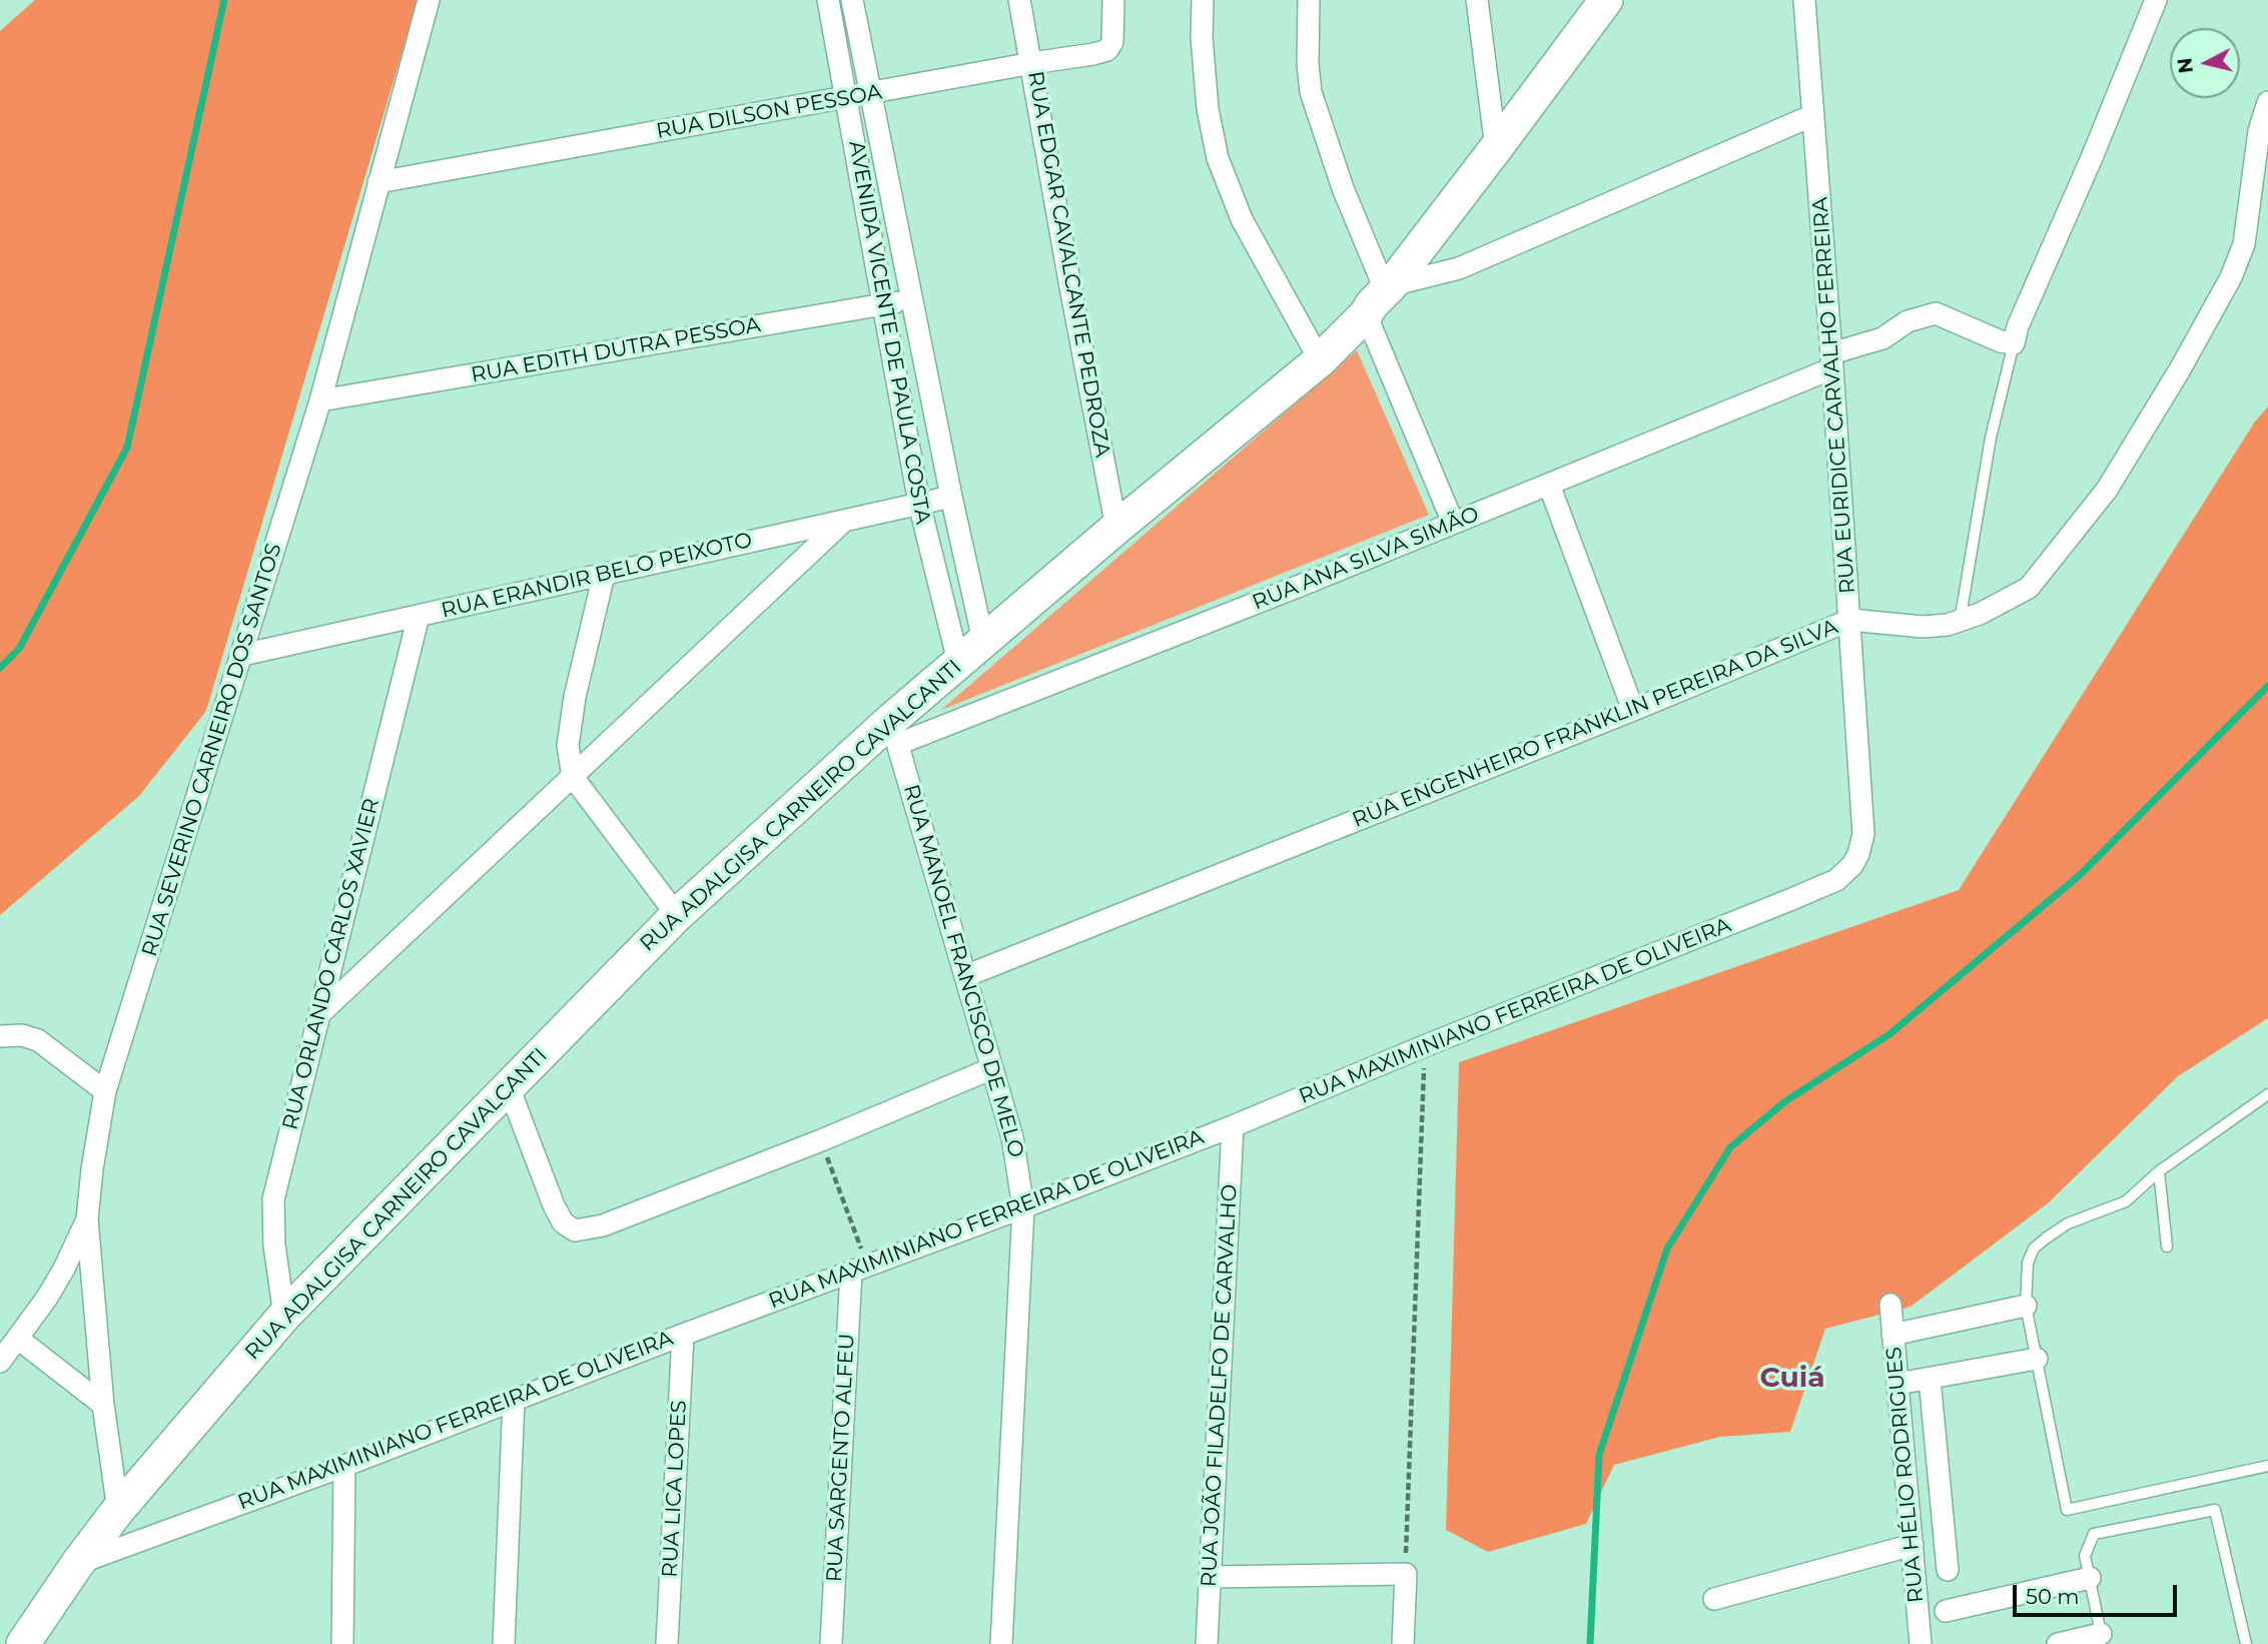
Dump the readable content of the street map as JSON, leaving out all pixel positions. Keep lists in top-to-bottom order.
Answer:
{
  "streets": {
    "main road": ["RUA ADALGISA CARNEIRO CAVALCANTI"],
    "street": [
      "RUA DILSON PESSOA",
      "RUA EDGAR CAVALCANTE PEDROZA",
      "AVENIDA VICENTE DE PAULA COSTA",
      "RUA EDITH DUTRA PESSOA",
      "RUA EURIDICE CARVALHO FERREIRA",
      "RUA ANA SILVA SIMÃO",
      "RUA ERANDIR BELO PEIXOTO",
      "RUA ENGENHEIRO FRANKLIN PEREIRA DA SILVA",
      "RUA SEVERINO CARNEIRO DOS SANTOS",
      "RUA ORLANDO CARLOS XAVIER",
      "RUA MANOEL FRANCISCO DE MELO",
      "RUA MAXIMINIANO FERREIRA DE OLIVEIRA",
      "RUA JOÃO FILADELFO DE CARVALHO",
      "RUA SARGENTO ALFEU",
      "RUA HÉLIO RODRIGUES",
      "RUA LICA LOPES"
    ]
  },
  "crossings": [
    ["RUA DILSON PESSOA", "RUA EDGAR CAVALCANTE PEDROZA"],
    ["RUA DILSON PESSOA", "AVENIDA VICENTE DE PAULA COSTA"],
    ["RUA DILSON PESSOA", "RUA SEVERINO CARNEIRO DOS SANTOS"],
    ["RUA EDGAR CAVALCANTE PEDROZA", "RUA ADALGISA CARNEIRO CAVALCANTI"],
    ["AVENIDA VICENTE DE PAULA COSTA", "RUA EDITH DUTRA PESSOA"],
    ["AVENIDA VICENTE DE PAULA COSTA", "RUA ERANDIR BELO PEIXOTO"],
    ["AVENIDA VICENTE DE PAULA COSTA", "RUA ADALGISA CARNEIRO CAVALCANTI"],
    ["RUA EDITH DUTRA PESSOA", "RUA SEVERINO CARNEIRO DOS SANTOS"],
    ["RUA EURIDICE CARVALHO FERREIRA", "RUA ANA SILVA SIMÃO"],
    ["RUA EURIDICE CARVALHO FERREIRA", "RUA ENGENHEIRO FRANKLIN PEREIRA DA SILVA"],
    ["RUA EURIDICE CARVALHO FERREIRA", "RUA MAXIMINIANO FERREIRA DE OLIVEIRA"],
    ["RUA ANA SILVA SIMÃO", "RUA ADALGISA CARNEIRO CAVALCANTI"],
    ["RUA ANA SILVA SIMÃO", "RUA MANOEL FRANCISCO DE MELO"],
    ["RUA ERANDIR BELO PEIXOTO", "RUA SEVERINO CARNEIRO DOS SANTOS"],
    ["RUA ERANDIR BELO PEIXOTO", "RUA ORLANDO CARLOS XAVIER"],
    ["RUA ENGENHEIRO FRANKLIN PEREIRA DA SILVA", "RUA MANOEL FRANCISCO DE MELO"],
    ["RUA SEVERINO CARNEIRO DOS SANTOS", "RUA ADALGISA CARNEIRO CAVALCANTI"],
    ["RUA ADALGISA CARNEIRO CAVALCANTI", "RUA ORLANDO CARLOS XAVIER"],
    ["RUA ADALGISA CARNEIRO CAVALCANTI", "RUA MANOEL FRANCISCO DE MELO"],
    ["RUA ADALGISA CARNEIRO CAVALCANTI", "RUA MAXIMINIANO FERREIRA DE OLIVEIRA"],
    ["RUA MANOEL FRANCISCO DE MELO", "RUA MAXIMINIANO FERREIRA DE OLIVEIRA"],
    ["RUA MAXIMINIANO FERREIRA DE OLIVEIRA", "RUA JOÃO FILADELFO DE CARVALHO"],
    ["RUA MAXIMINIANO FERREIRA DE OLIVEIRA", "RUA SARGENTO ALFEU"],
    ["RUA MAXIMINIANO FERREIRA DE OLIVEIRA", "RUA LICA LOPES"]
  ],
  "districts": ["Cuiá"],
  "scale_bar": "50 m",
  "north": "left"
}
